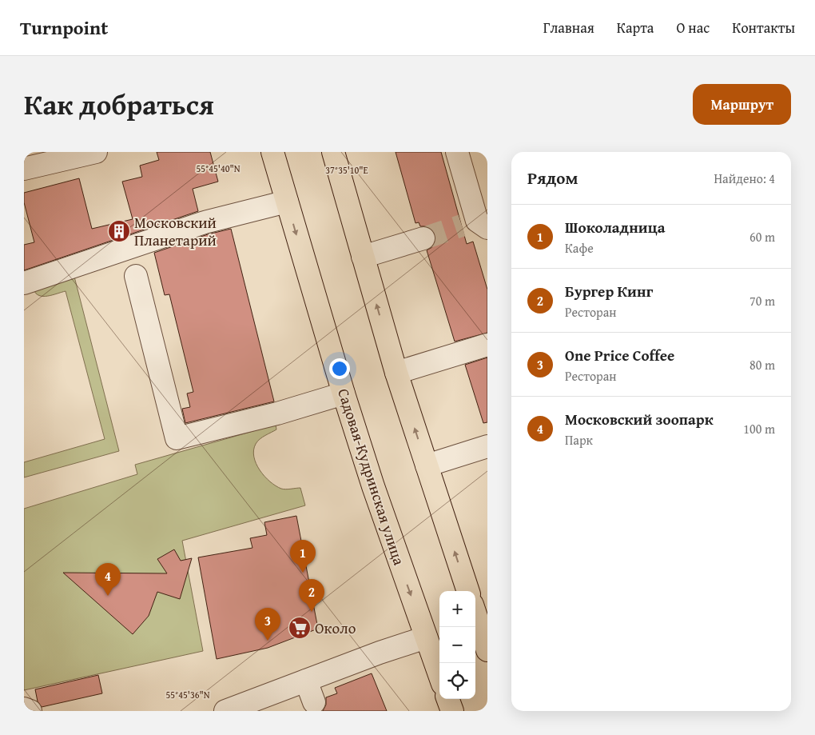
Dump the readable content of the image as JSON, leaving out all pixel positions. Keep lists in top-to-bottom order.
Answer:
{
  "streets": {
    "main road": ["Садовая-Кудринская улица"]
  },
  "places": {
    "building": ["Московский Планетарий"],
    "supermarket": ["Около"]
  },
  "page": {
    "header": "Turnpoint",
    "nav": [
      "Главная",
      "Карта",
      "О нас",
      "Контакты"
    ],
    "title": "Как добраться",
    "buttons": "Маршрут",
    "heading": ["Рядом", "Найдено: 4"],
    "list": [
      {
        "mark": "1",
        "name": "Шоколадница",
        "note": "Кафе",
        "value": "60 m"
      },
      {
        "mark": "2",
        "name": "Бургер Кинг",
        "note": "Ресторан",
        "value": "70 m"
      },
      {
        "mark": "3",
        "name": "One Price Coffee",
        "note": "Ресторан",
        "value": "80 m"
      },
      {
        "mark": "4",
        "name": "Московский зоопарк",
        "note": "Парк",
        "value": "100 m"
      }
    ],
    "pins": [
      "1",
      "4",
      "2",
      "3"
    ],
    "map_buttons": ["+", "−"]
  },
  "coordinates": ["55°45'40\"N", "37°35'10\"E", "55°45'36\"N"]
}
